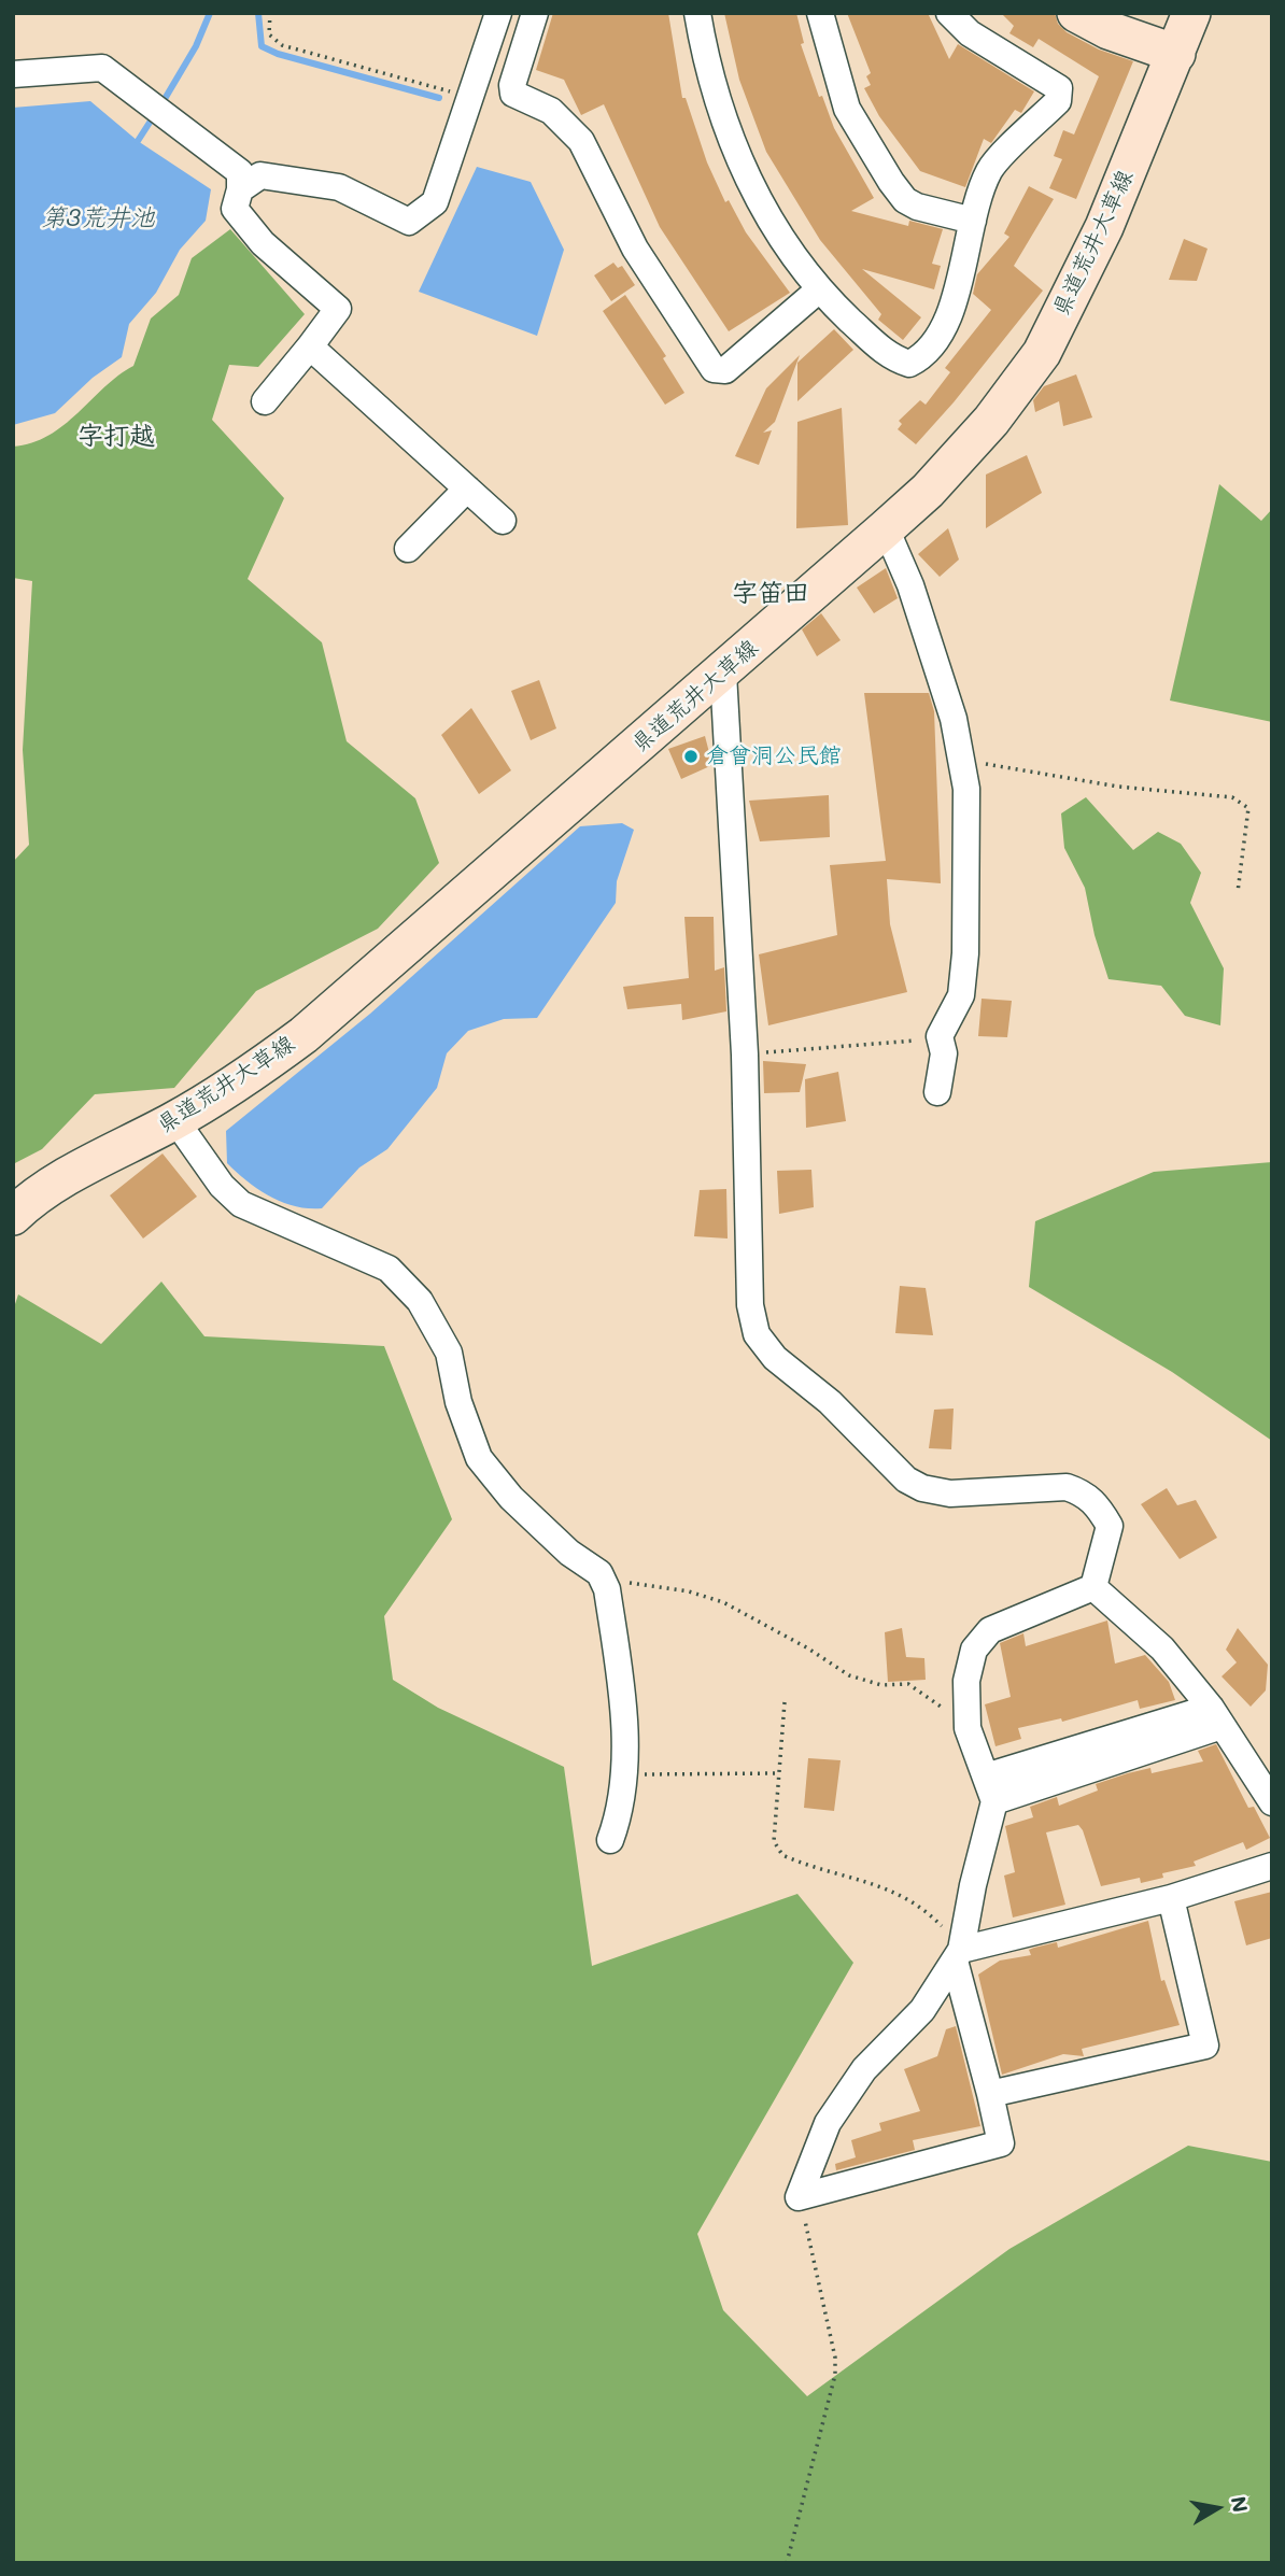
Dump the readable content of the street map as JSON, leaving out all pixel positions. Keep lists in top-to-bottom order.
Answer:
{
  "streets": {
    "main road": ["県道荒井大草線"]
  },
  "districts": ["字打越", "字笛田"],
  "water": ["第3荒井池"],
  "places": ["倉曾洞公民館"],
  "north": "right"
}
